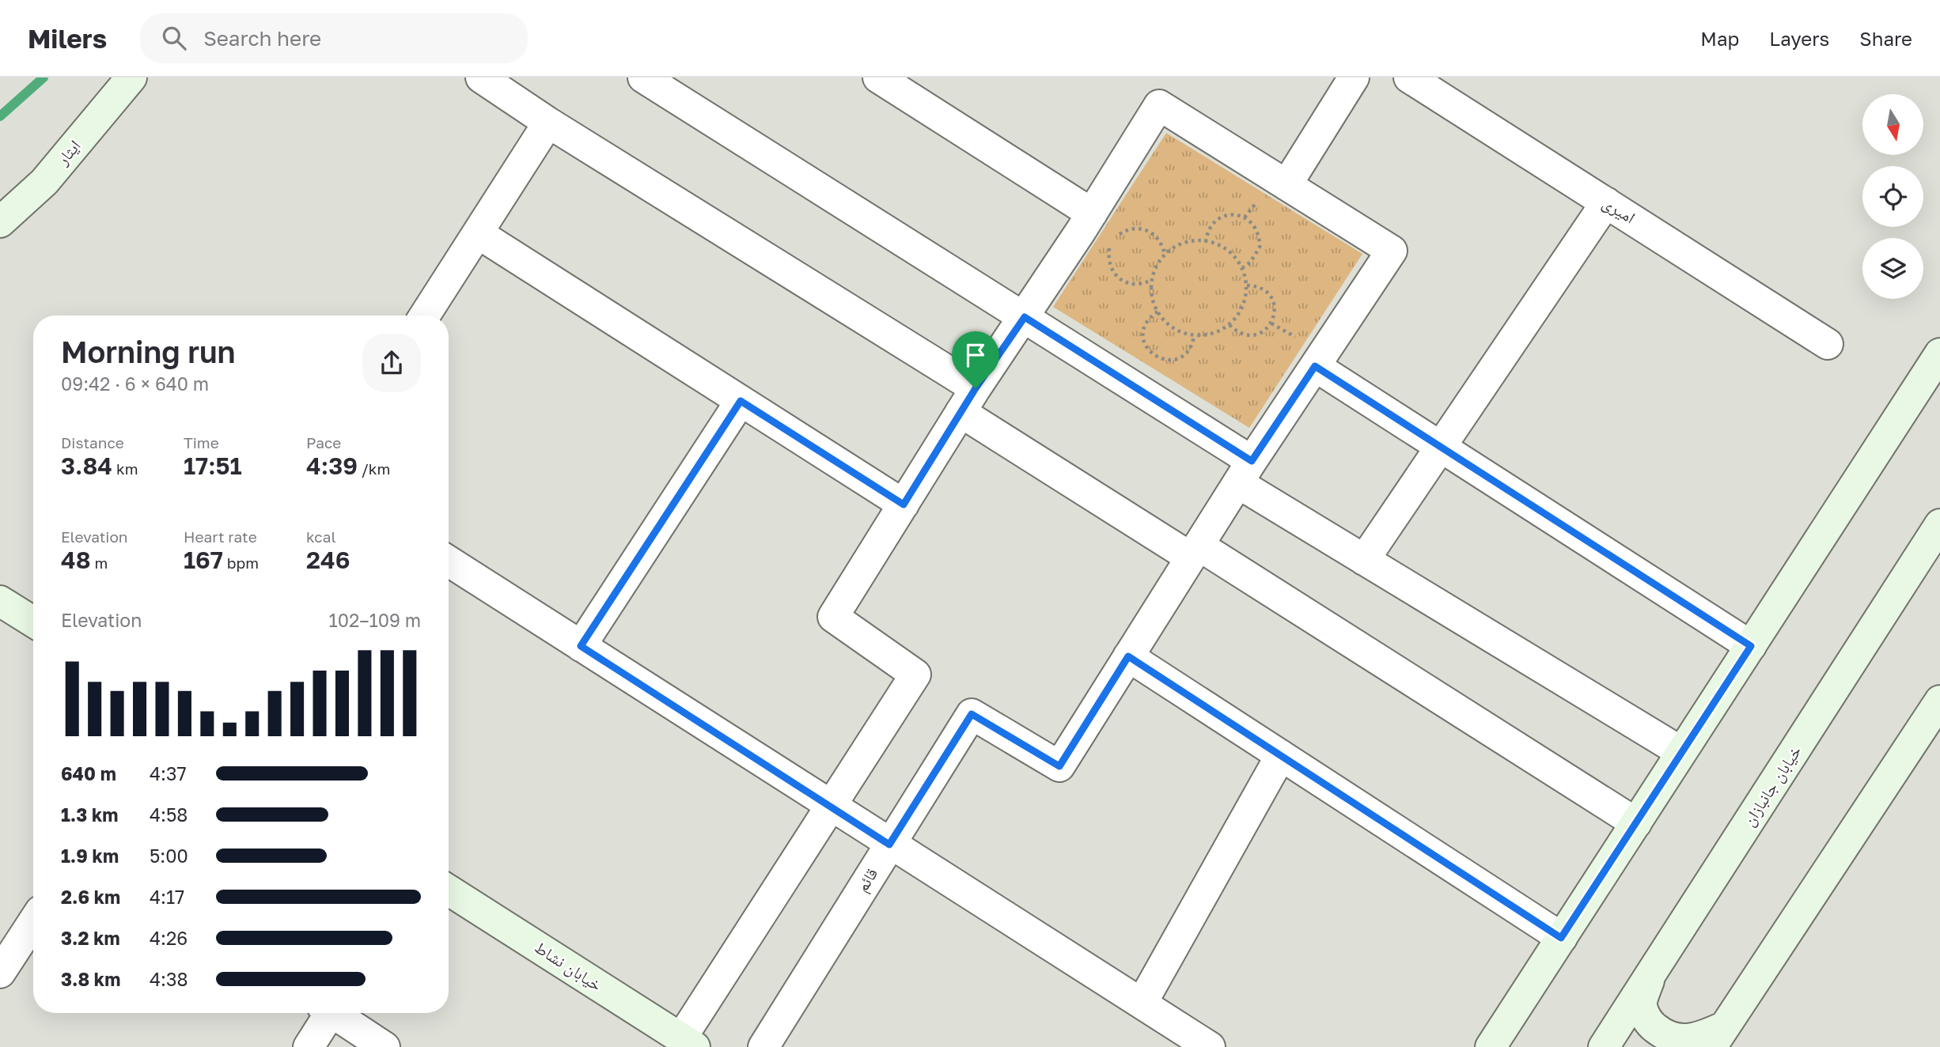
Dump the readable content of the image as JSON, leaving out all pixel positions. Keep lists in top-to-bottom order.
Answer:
{
  "streets": {
    "street": [
      "ایثار",
      "امیری",
      "خیابان جانبازان",
      "قائم",
      "خیابان نشاط"
    ]
  },
  "north": "bottom",
  "page": {
    "header": "Milers",
    "search": "Search here",
    "nav": ["Map", "Layers", "Share"],
    "heading": ["Morning run", "09:42 · 6 × 640 m"],
    "stats": [
      ["Distance", "3.84 km"],
      ["Time", "17:51"],
      ["Pace", "4:39 /km"],
      ["Elevation", "48 m"],
      ["Heart rate", "167 bpm"],
      ["kcal", "246"]
    ],
    "chart": ["Elevation", "102–109 m"],
    "list": [
      {
        "name": "640 m",
        "note": "4:37"
      },
      {
        "name": "1.3 km",
        "note": "4:58"
      },
      {
        "name": "1.9 km",
        "note": "5:00"
      },
      {
        "name": "2.6 km",
        "note": "4:17"
      },
      {
        "name": "3.2 km",
        "note": "4:26"
      },
      {
        "name": "3.8 km",
        "note": "4:38"
      }
    ]
  }
}
